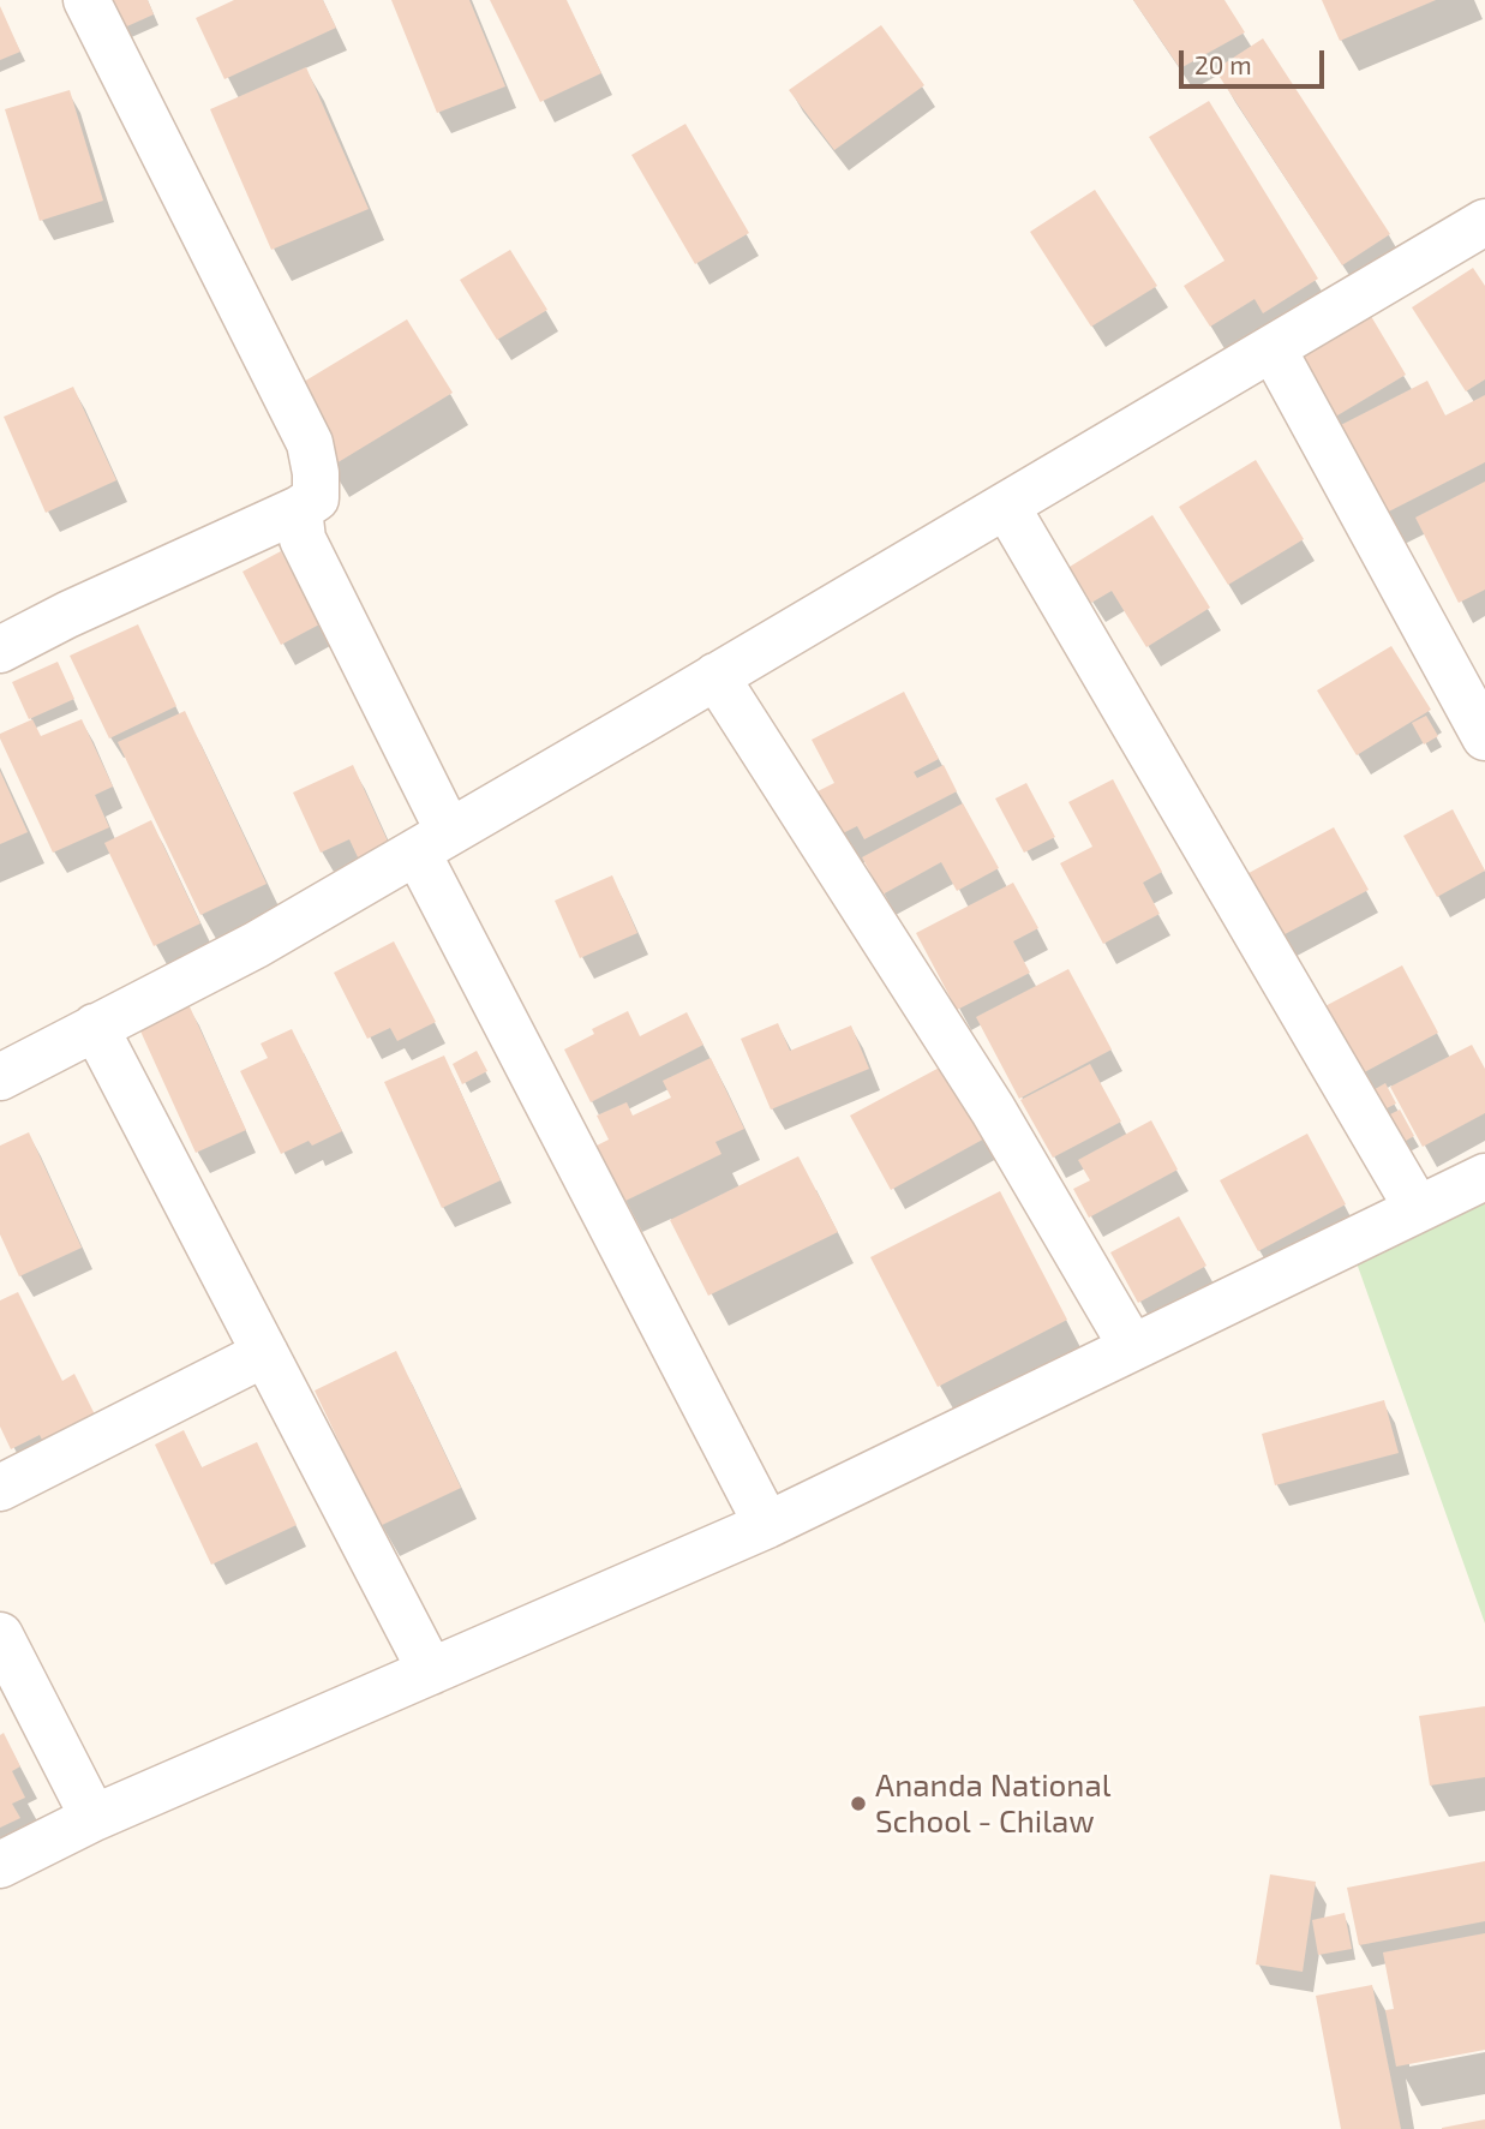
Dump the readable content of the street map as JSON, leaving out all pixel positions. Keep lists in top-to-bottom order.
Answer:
{
  "places": ["Ananda National School - Chilaw"],
  "scale_bar": "20 m"
}
